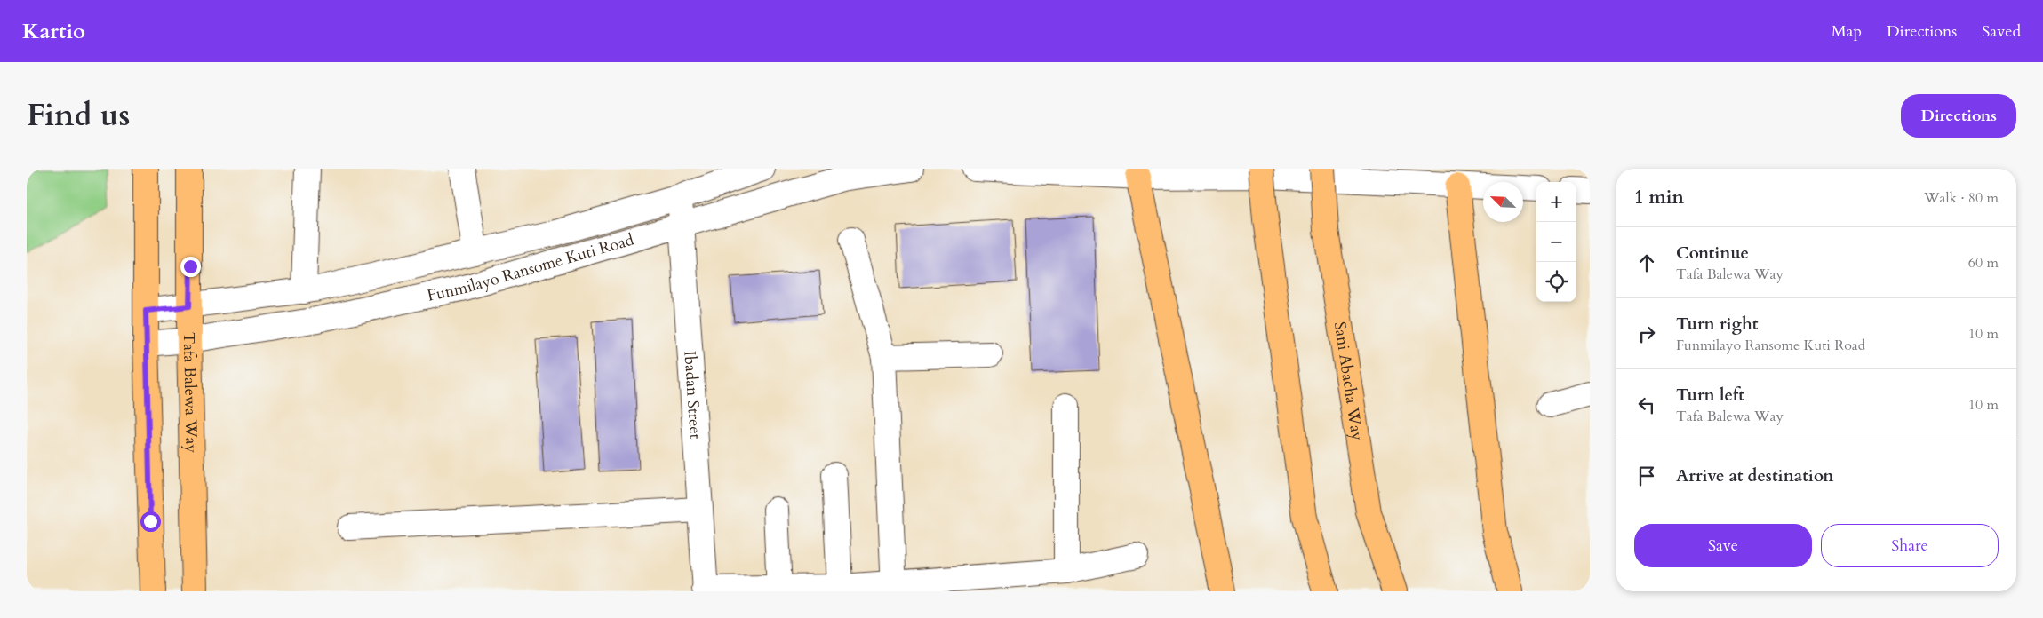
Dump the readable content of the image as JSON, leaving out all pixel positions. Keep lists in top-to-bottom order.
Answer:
{
  "streets": {
    "main road": ["Sani Abacha Way", "Tafa Balewa Way"],
    "street": ["Funmilayo Ransome Kuti Road", "Ibadan Street"]
  },
  "crossings": [
    ["Funmilayo Ransome Kuti Road", "Tafa Balewa Way"],
    ["Funmilayo Ransome Kuti Road", "Ibadan Street"]
  ],
  "north": "top left",
  "page": {
    "header": "Kartio",
    "nav": ["Map", "Directions", "Saved"],
    "title": "Find us",
    "buttons": [
      "Directions",
      ["Save", "Share"]
    ],
    "heading": ["1 min", "Walk · 80 m"],
    "map_buttons": ["+", "−"],
    "list": [
      ["Continue", "Tafa Balewa Way", "60 m"],
      ["Turn right", "Funmilayo Ransome Kuti Road", "10 m"],
      ["Turn left", "Tafa Balewa Way", "10 m"],
      "Arrive at destination"
    ]
  }
}
